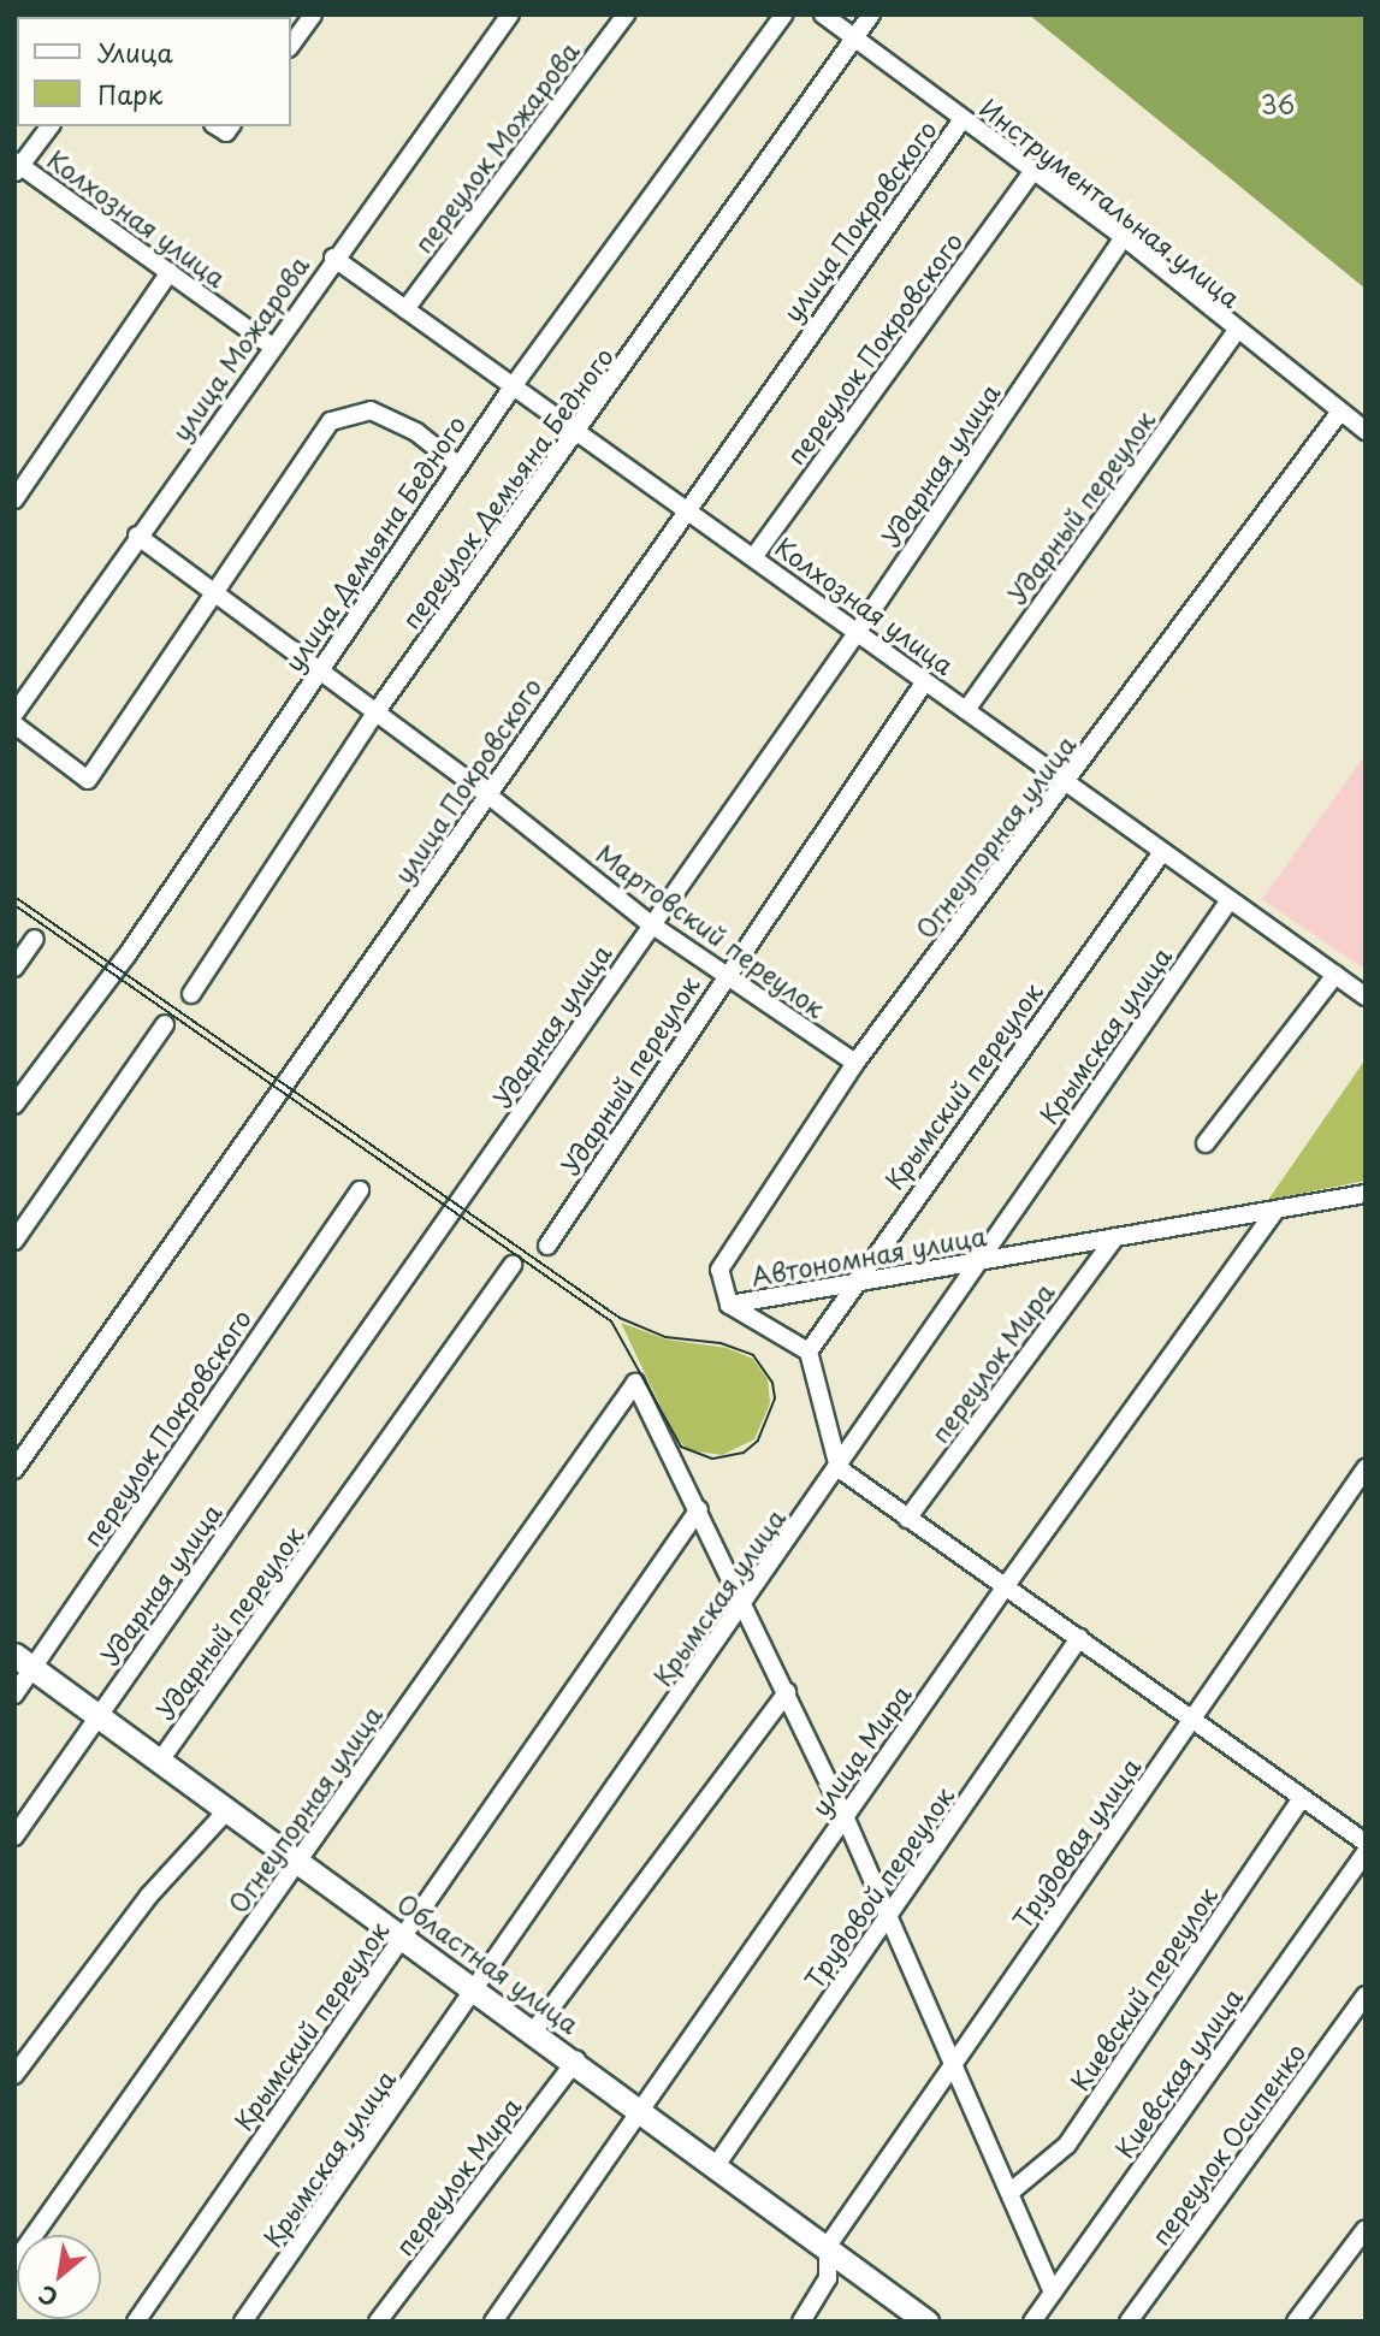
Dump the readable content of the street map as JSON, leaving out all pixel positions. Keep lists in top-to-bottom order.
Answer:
{
  "streets": {
    "main road": ["Областная улица"],
    "street": [
      "переулок Можарова",
      "Инструментальная улица",
      "Колхозная улица",
      "улица Покровского",
      "улица Можарова",
      "переулок Покровского",
      "Ударная улица",
      "переулок Демьяна Бедного",
      "Ударный переулок",
      "улица Демьяна Бедного",
      "Огнеупорная улица",
      "Мартовский переулок",
      "Крымская улица",
      "Крымский переулок",
      "Автономная улица",
      "переулок Мира",
      "улица Мира",
      "Трудовая улица",
      "Трудовой переулок",
      "Киевский переулок",
      "Киевская улица",
      "переулок Осипенко"
    ]
  },
  "crossings": [
    ["переулок Можарова", "Колхозная улица"],
    ["Инструментальная улица", "улица Покровского"],
    ["Инструментальная улица", "переулок Покровского"],
    ["Инструментальная улица", "Ударная улица"],
    ["Инструментальная улица", "переулок Демьяна Бедного"],
    ["Инструментальная улица", "Ударный переулок"],
    ["Инструментальная улица", "Огнеупорная улица"],
    ["Колхозная улица", "улица Покровского"],
    ["Колхозная улица", "улица Можарова"],
    ["Колхозная улица", "переулок Покровского"],
    ["Колхозная улица", "Ударная улица"],
    ["Колхозная улица", "переулок Демьяна Бедного"],
    ["Колхозная улица", "Ударный переулок"],
    ["Колхозная улица", "улица Демьяна Бедного"],
    ["Колхозная улица", "Огнеупорная улица"],
    ["Колхозная улица", "Крымская улица"],
    ["Колхозная улица", "Крымский переулок"],
    ["улица Покровского", "Мартовский переулок"],
    ["улица Можарова", "Мартовский переулок"],
    ["переулок Покровского", "Областная улица"],
    ["Ударная улица", "Мартовский переулок"],
    ["Ударная улица", "Областная улица"],
    ["переулок Демьяна Бедного", "Мартовский переулок"],
    ["Ударный переулок", "Мартовский переулок"],
    ["Ударный переулок", "Областная улица"],
    ["улица Демьяна Бедного", "Мартовский переулок"],
    ["Огнеупорная улица", "Мартовский переулок"],
    ["Огнеупорная улица", "Крымский переулок"],
    ["Огнеупорная улица", "Автономная улица"],
    ["Огнеупорная улица", "Областная улица"],
    ["Крымская улица", "Автономная улица"],
    ["Крымская улица", "Областная улица"],
    ["Крымский переулок", "Автономная улица"],
    ["Крымский переулок", "Областная улица"],
    ["Автономная улица", "переулок Мира"],
    ["Автономная улица", "улица Мира"],
    ["переулок Мира", "Областная улица"],
    ["улица Мира", "Областная улица"],
    ["Трудовая улица", "Областная улица"],
    ["Трудовой переулок", "Областная улица"]
  ],
  "parks": ["36"],
  "legend": ["Улица", "Парк"],
  "north": "bottom left"
}
